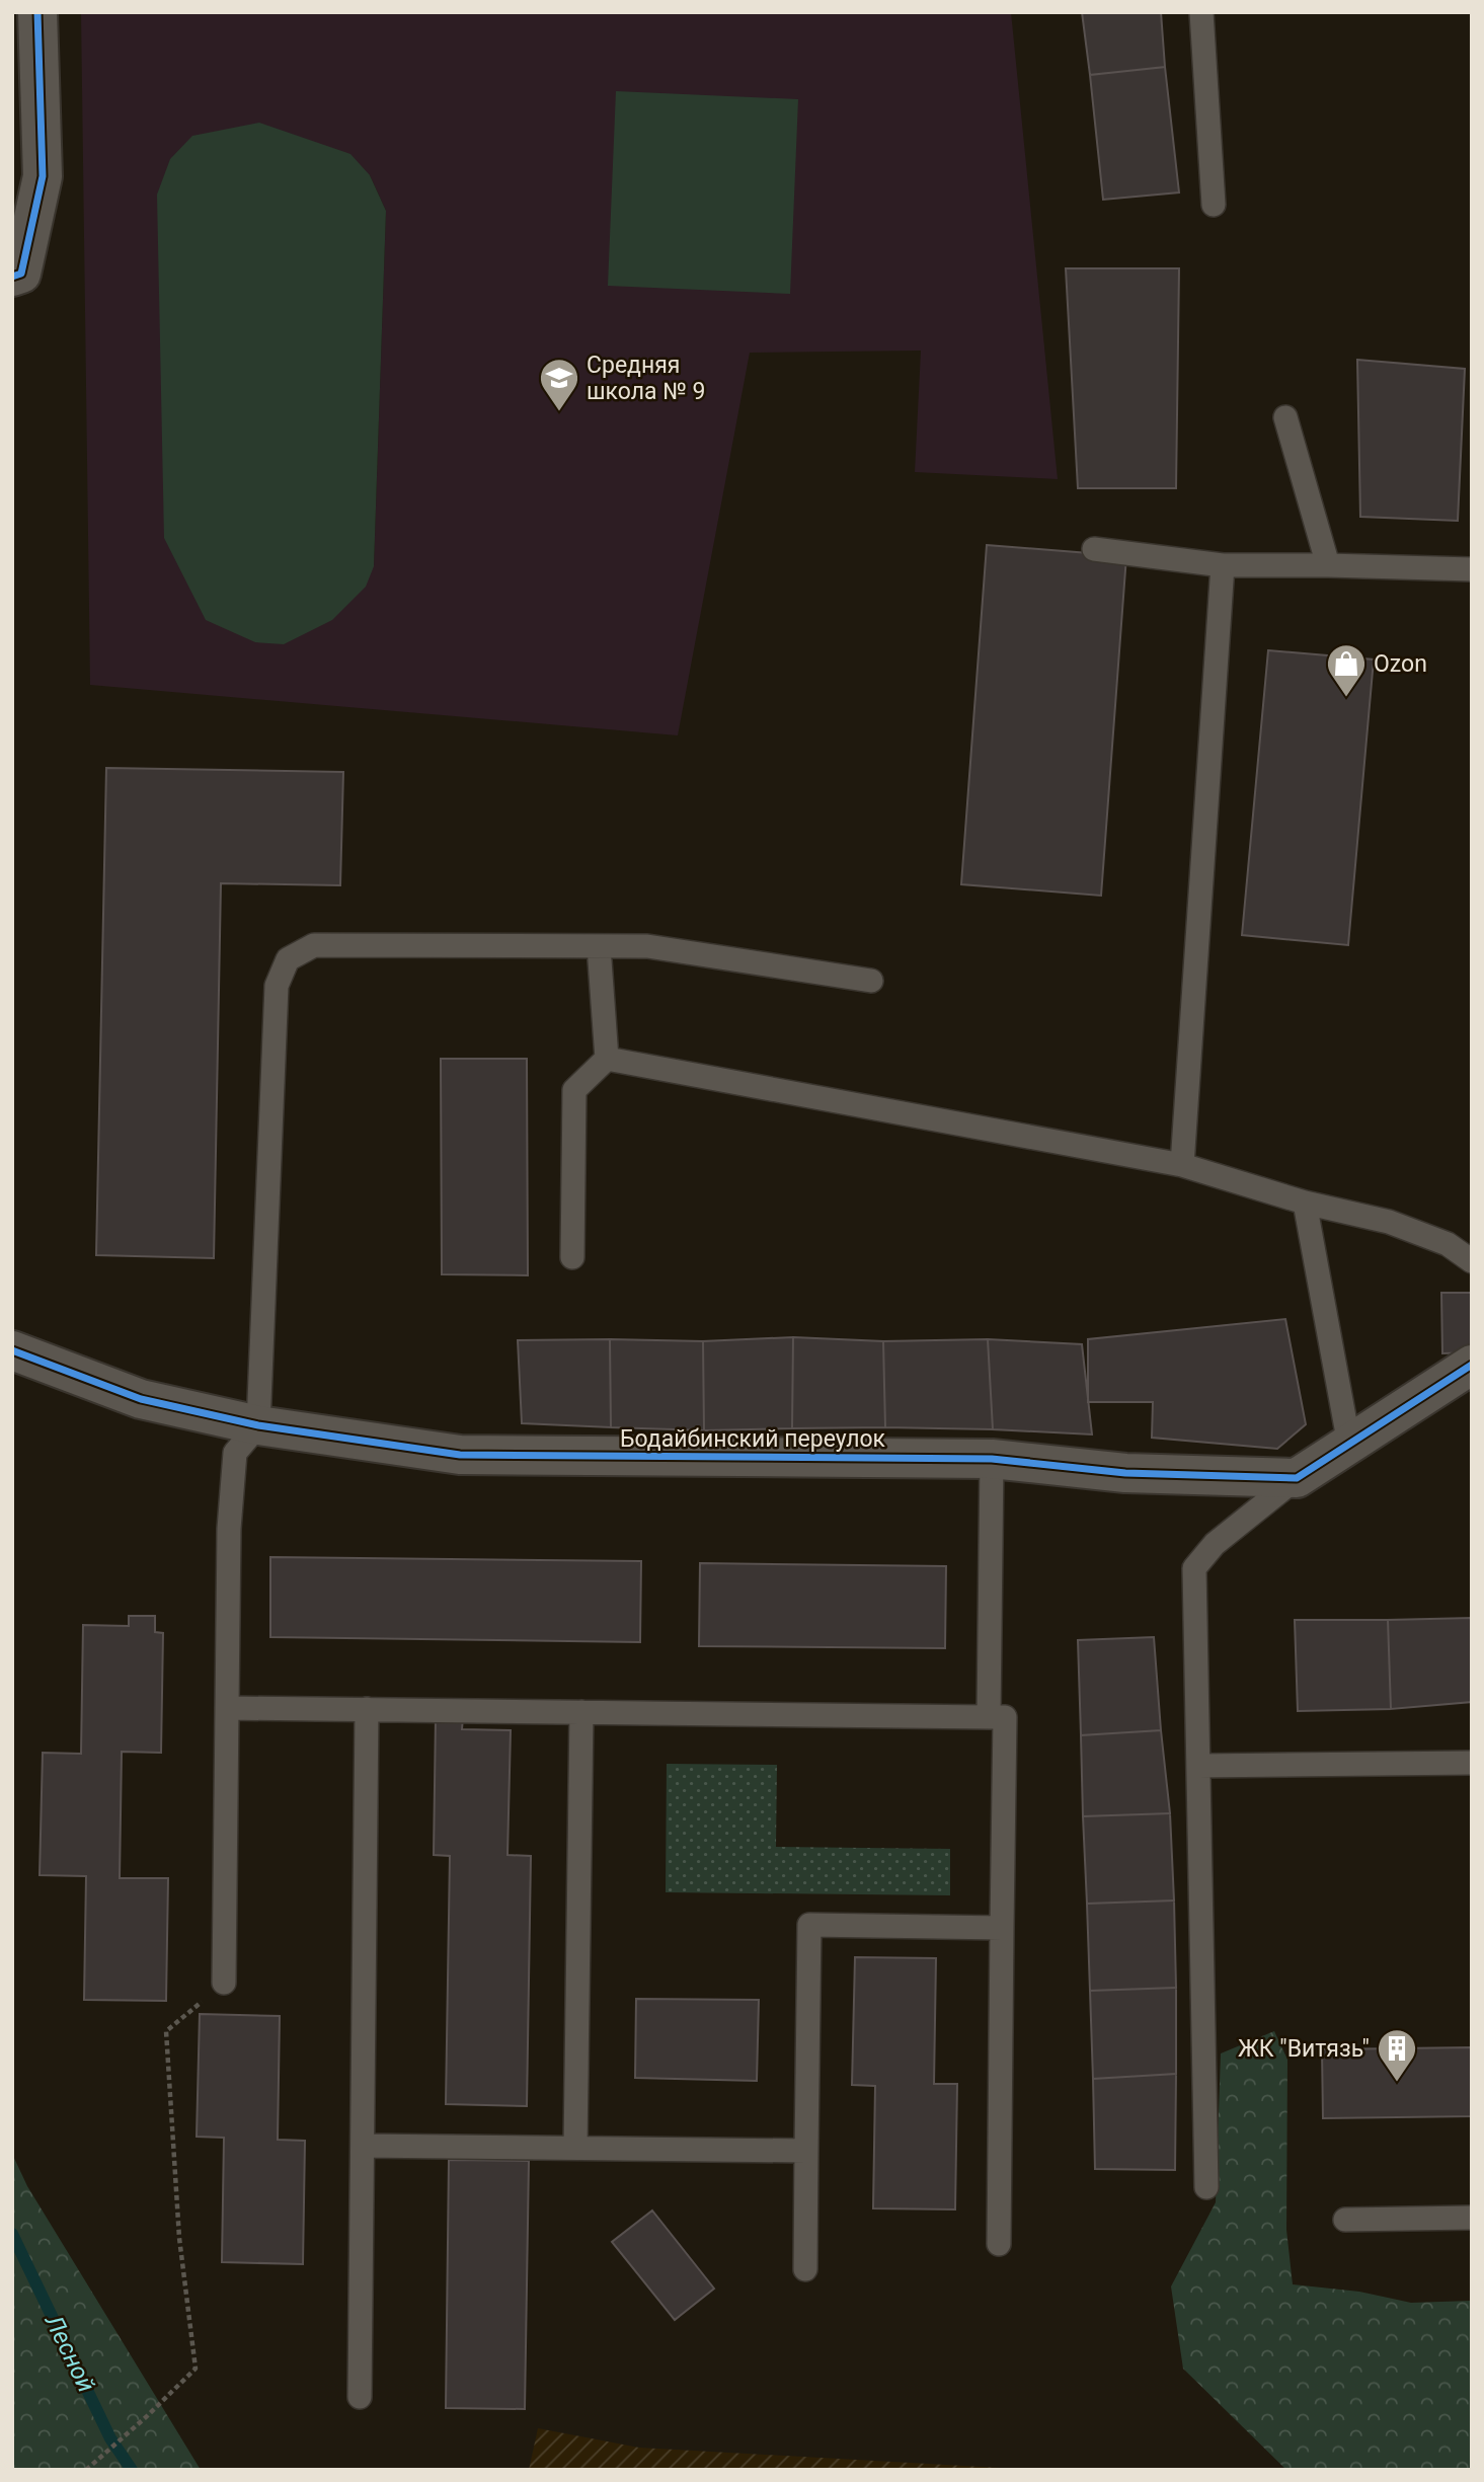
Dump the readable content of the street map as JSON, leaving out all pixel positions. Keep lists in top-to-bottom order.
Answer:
{
  "streets": {
    "street": ["Бодайбинский переулок"]
  },
  "water": ["Лесной"],
  "places": {
    "school or university": ["Средняя школа № 9"],
    "shop": ["Ozon"],
    "building": ["ЖК \"Витязь\""]
  }
}
